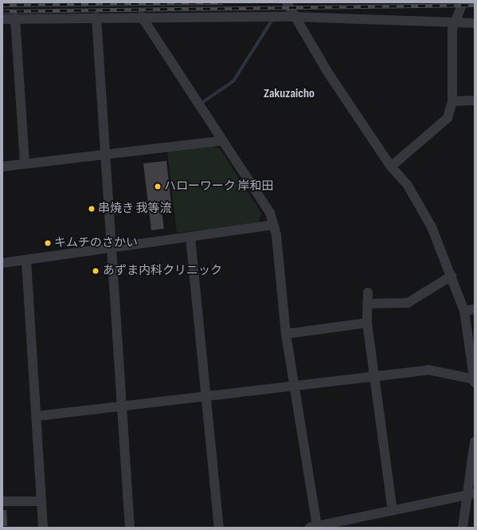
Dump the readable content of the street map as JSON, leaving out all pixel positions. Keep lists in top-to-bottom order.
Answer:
{
  "districts": ["Zakuzaicho"],
  "places": [
    "ハローワーク 岸和田",
    "串焼き 我等流",
    "キムチのさかい",
    "あずま内科クリニック"
  ]
}
